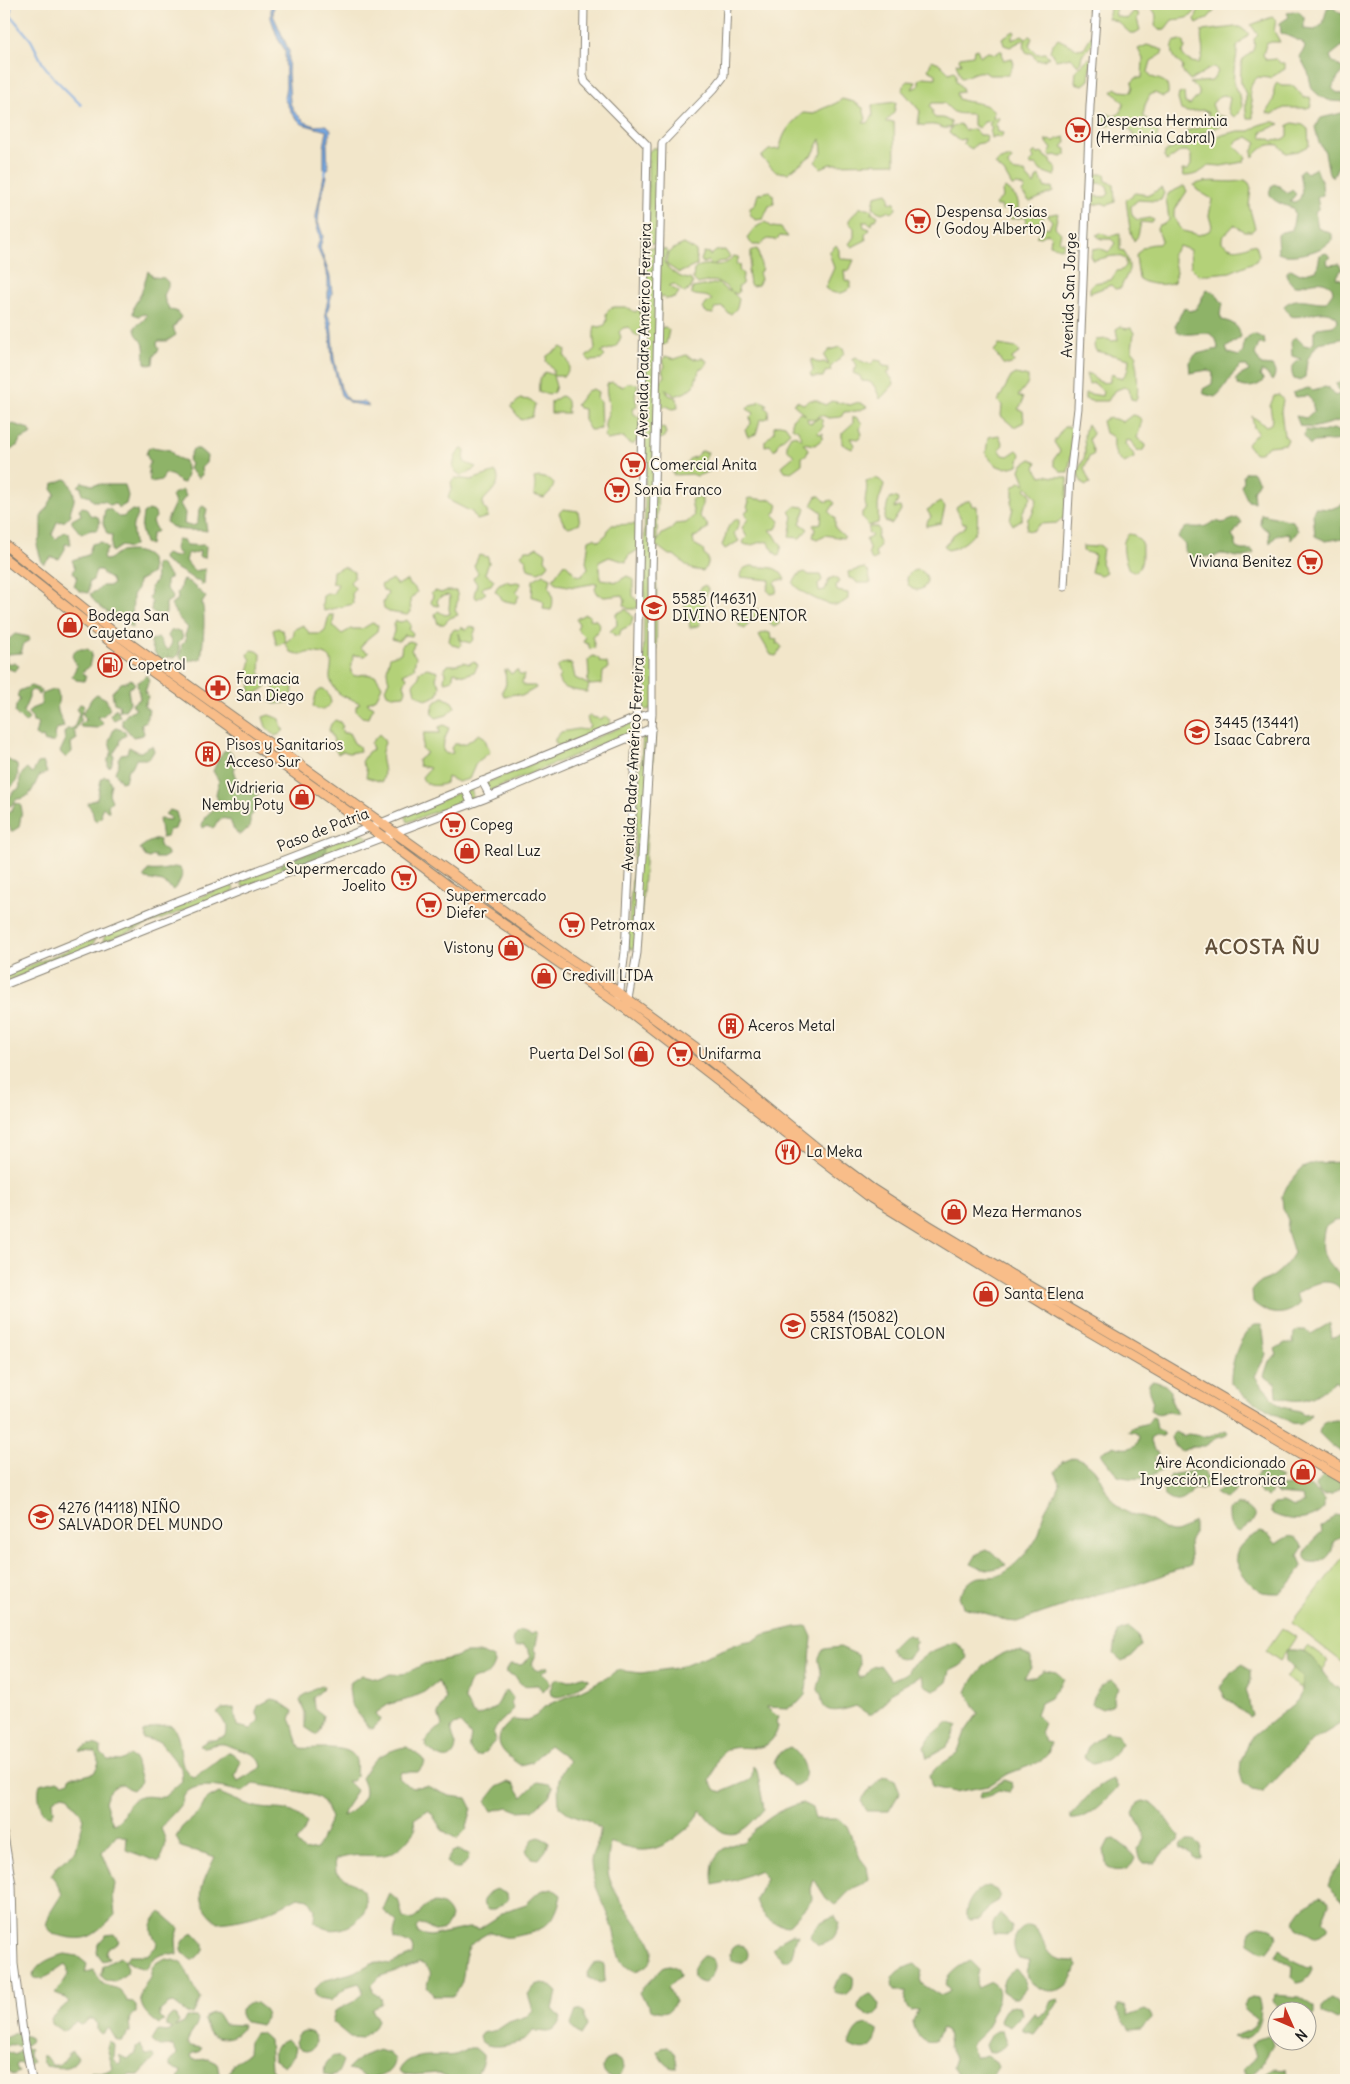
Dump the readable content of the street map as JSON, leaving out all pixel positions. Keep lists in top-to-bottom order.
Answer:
{
  "streets": {
    "street": ["Avenida San Jorge", "Avenida Padre Américo Ferreira", "Paso de Patria"]
  },
  "crossings": [
    ["Avenida Padre Américo Ferreira", "Paso de Patria"]
  ],
  "districts": ["ACOSTA ÑU"],
  "places": {
    "supermarket": [
      "Despensa Herminia (Herminia Cabral)",
      "Despensa Josias ( Godoy Alberto)",
      "Comercial Anita",
      "Sonia Franco",
      "Viviana Benitez",
      "Copeg",
      "Supermercado Joelito",
      "Supermercado Diefer",
      "Petromax",
      "Unifarma"
    ],
    "school or university": [
      "5585 (14631) DIVINO REDENTOR",
      "3445 (13441) Isaac Cabrera",
      "5584 (15082) CRISTOBAL COLON",
      "4276 (14118) NIÑO SALVADOR DEL MUNDO"
    ],
    "shop": [
      "Bodega San Cayetano",
      "Vidrieria Nemby Poty",
      "Real Luz",
      "Vistony",
      "Credivill LTDA",
      "Puerta Del Sol",
      "Meza Hermanos",
      "Santa Elena",
      "Aire Acondicionado Inyección Electronica"
    ],
    "fuel station": ["Copetrol"],
    "pharmacy": ["Farmacia San Diego"],
    "building": ["Pisos y Sanitarios Acceso Sur", "Aceros Metal"],
    "restaurant": ["La Meka"]
  },
  "north": "bottom right"
}
